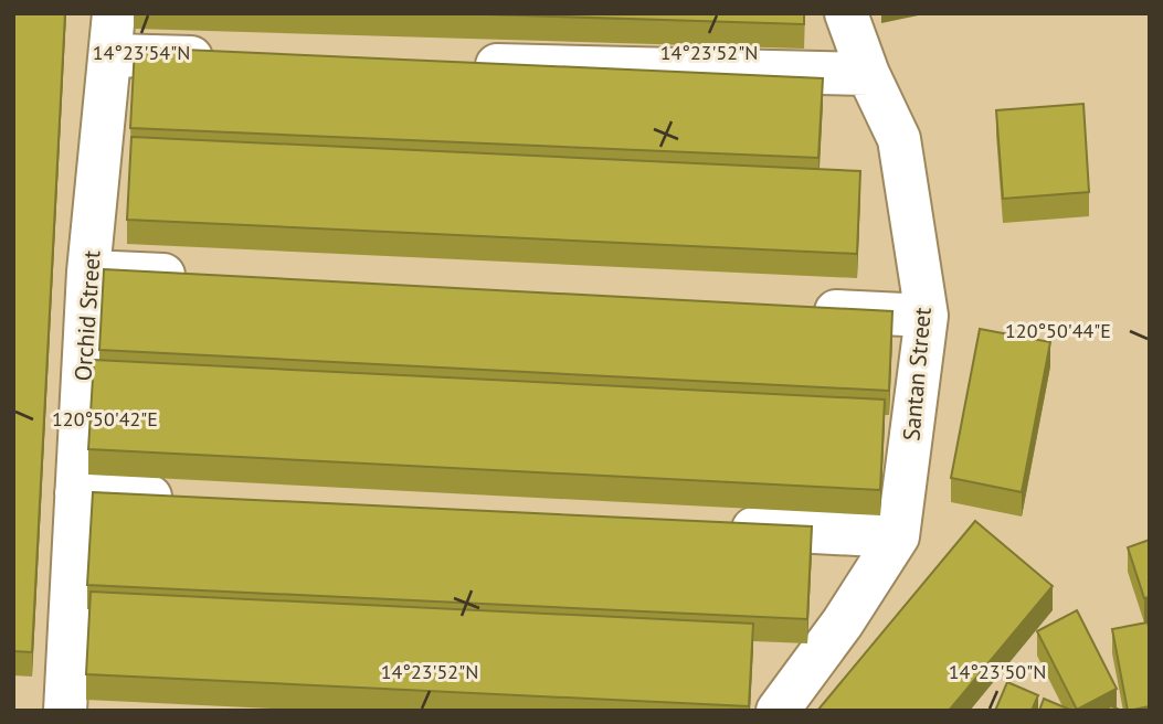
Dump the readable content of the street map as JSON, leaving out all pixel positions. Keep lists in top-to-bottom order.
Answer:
{
  "streets": {
    "street": ["Orchid Street", "Santan Street"]
  },
  "coordinates": [
    "14°23'54\"N",
    "14°23'52\"N",
    "120°50'44\"E",
    "120°50'42\"E",
    "14°23'50\"N"
  ]
}
